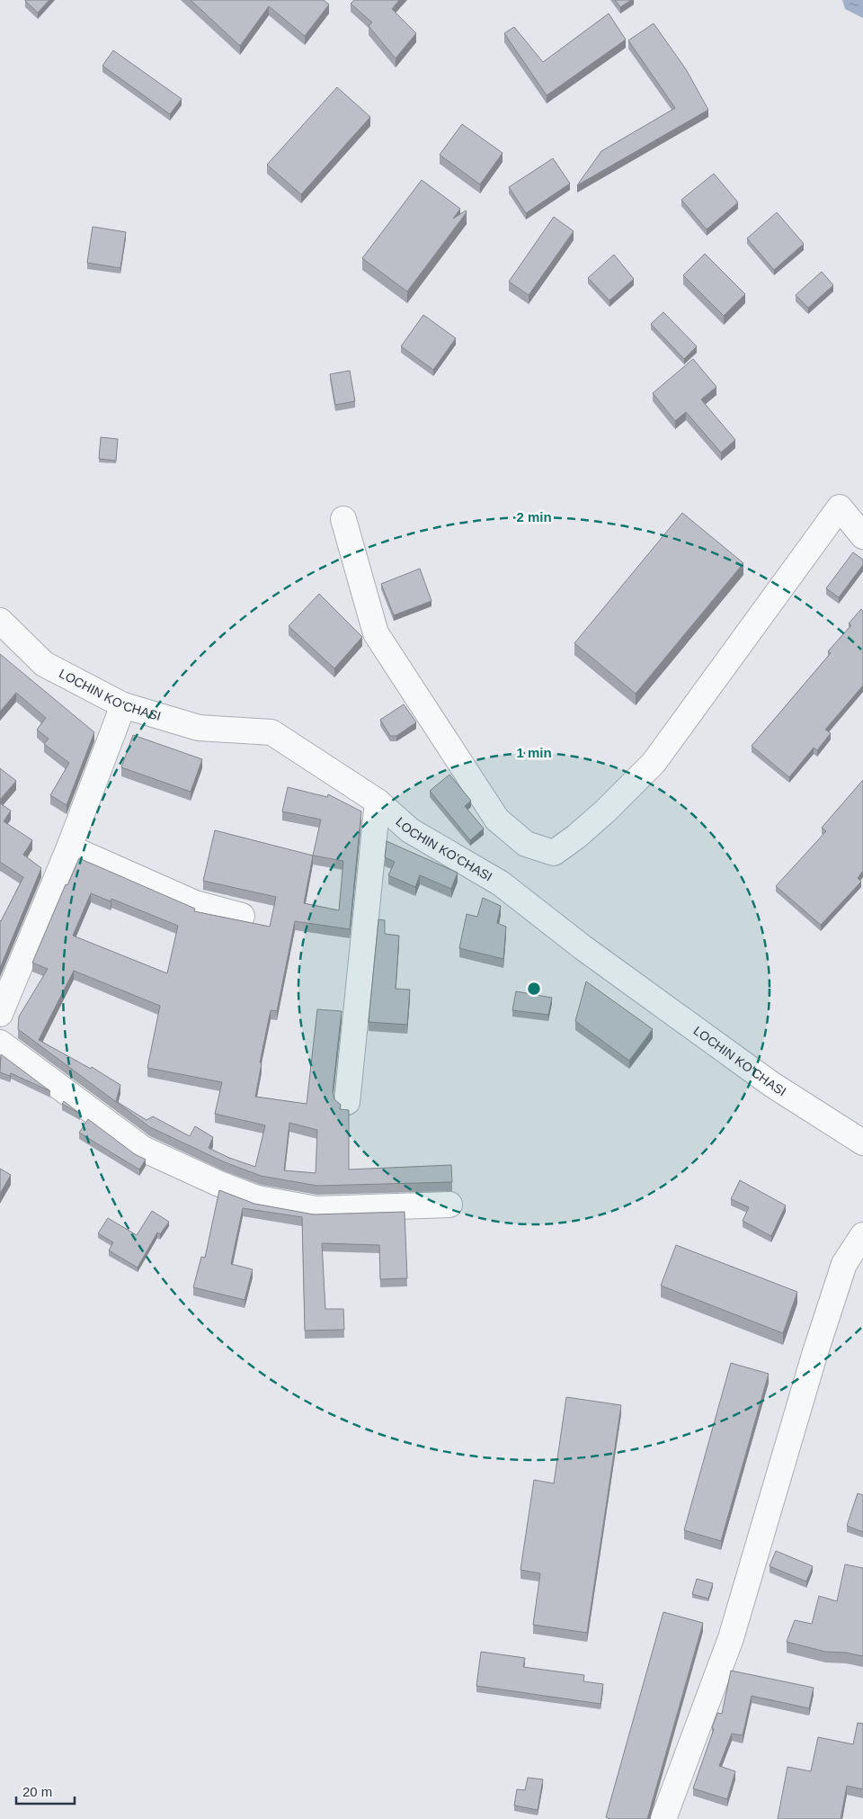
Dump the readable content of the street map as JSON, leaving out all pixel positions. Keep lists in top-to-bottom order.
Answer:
{
  "streets": {
    "street": ["LOCHIN KO'CHASI"]
  },
  "scale_bar": "20 m",
  "rings": ["2 min", "1 min"]
}
